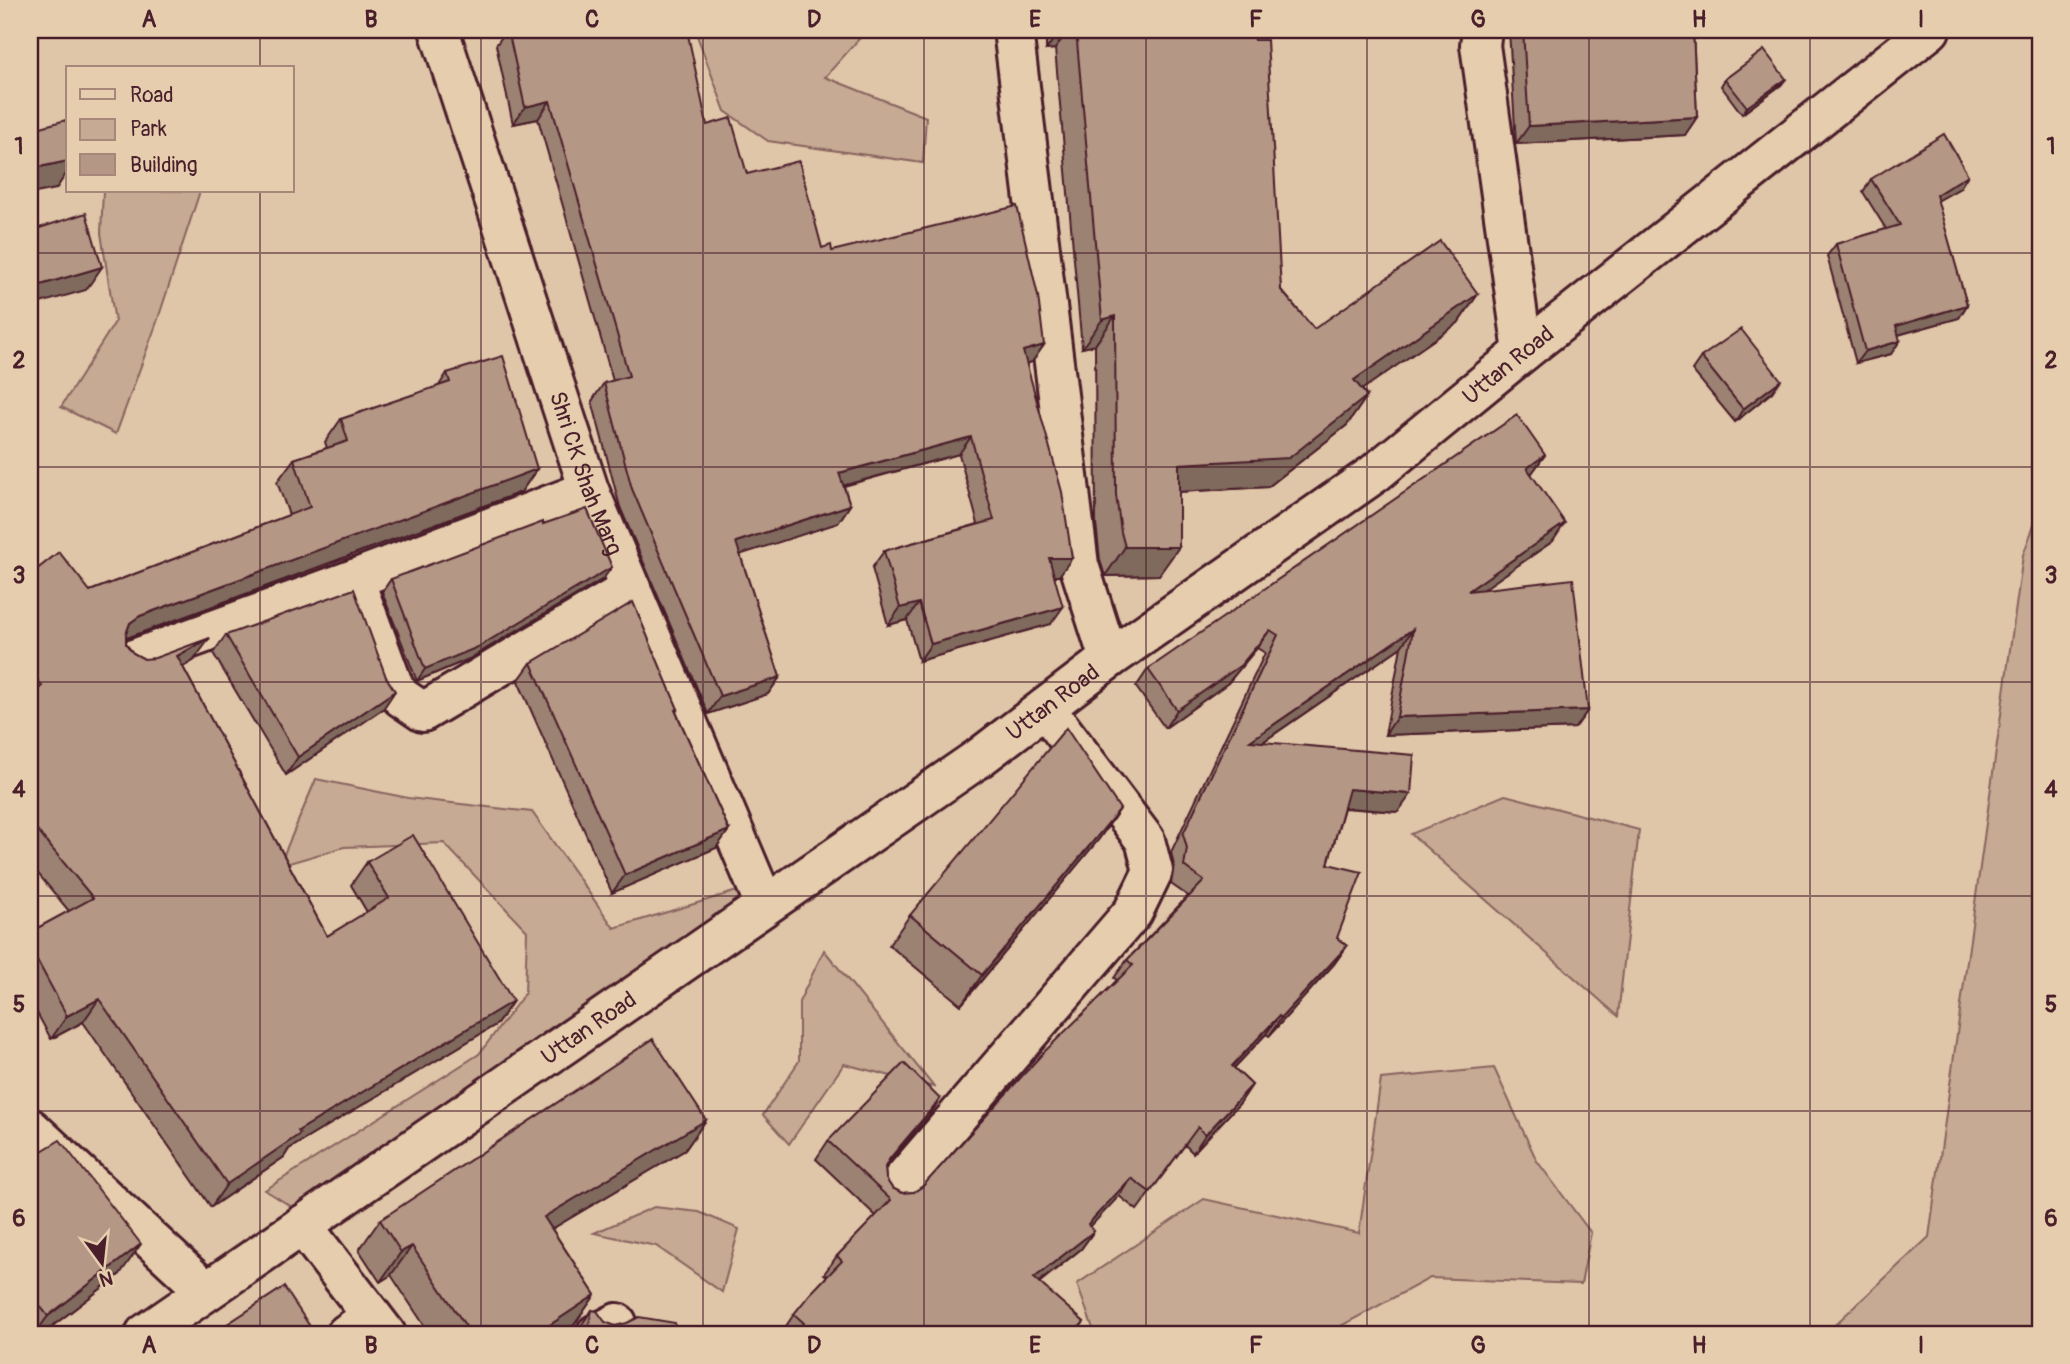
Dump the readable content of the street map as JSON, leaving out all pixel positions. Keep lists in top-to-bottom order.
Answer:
{
  "streets": {
    "street": ["Uttan Road", "Shri CK Shah Marg"]
  },
  "crossings": [
    ["Uttan Road", "Shri CK Shah Marg"]
  ],
  "legend": ["Road", "Park", "Building"],
  "north": "bottom",
  "grid": {
    "columns": [
      "A",
      "B",
      "C",
      "D",
      "E",
      "F",
      "G",
      "H",
      "I"
    ],
    "rows": [
      "1",
      "2",
      "3",
      "4",
      "5",
      "6"
    ]
  }
}
